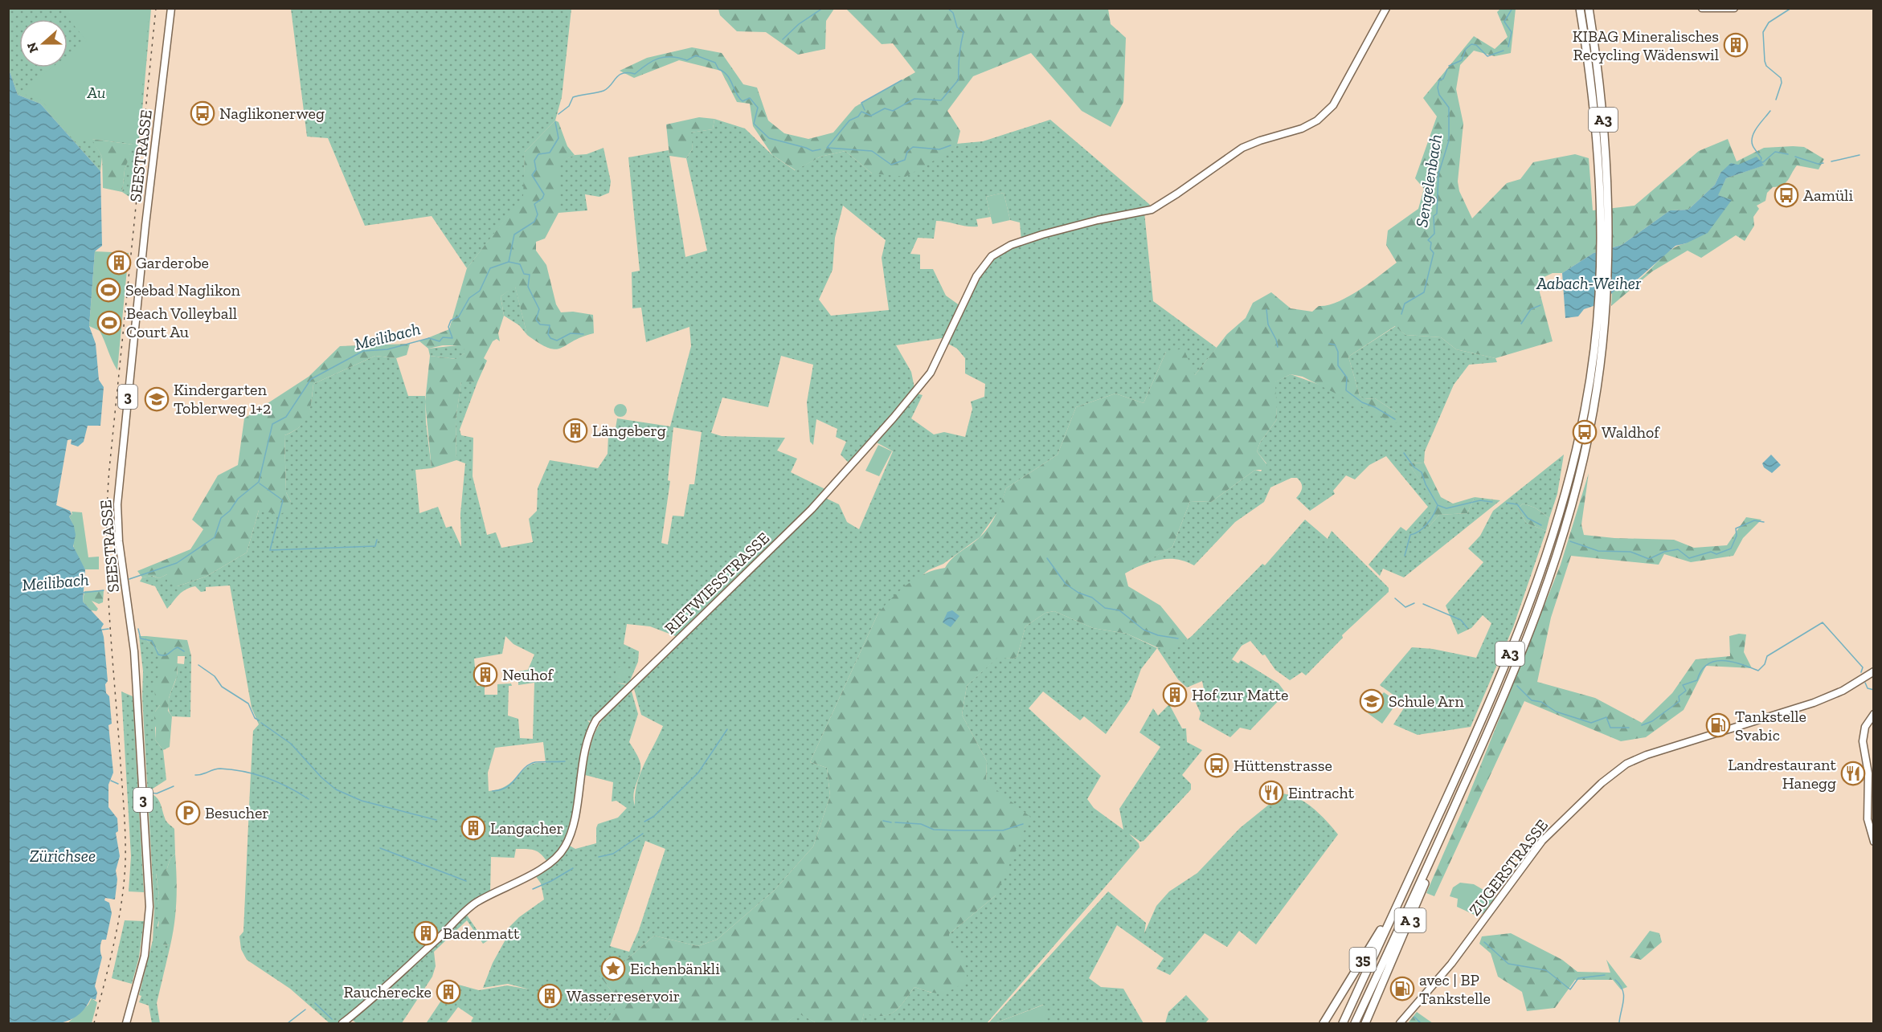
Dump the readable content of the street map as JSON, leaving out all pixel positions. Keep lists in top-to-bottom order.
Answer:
{
  "streets": {
    "highway": ["A3", "A 3", "35"],
    "main road": [
      "SEESTRASSE",
      "3",
      "RIETWIESSTRASSE",
      "ZUGERSTRASSE"
    ]
  },
  "crossings": [
    ["A3", "A 3"],
    ["A3", "35"]
  ],
  "water": [
    "Sengelenbach",
    "Aabach-Weiher",
    "Meilibach",
    "Zürichsee"
  ],
  "parks": ["Au"],
  "places": {
    "building": [
      "KIBAG Mineralisches Recycling Wädenswil",
      "Garderobe",
      "Längeberg",
      "Neuhof",
      "Hof zur Matte",
      "Langacher",
      "Badenmatt",
      "Raucherecke",
      "Wasserreservoir"
    ],
    "bus stop": [
      "Naglikonerweg",
      "Aamüli",
      "Waldhof",
      "Hüttenstrasse"
    ],
    "sports": ["Seebad Naglikon", "Beach Volleyball Court Au"],
    "school or university": ["Kindergarten Toblerweg 1+2", "Schule Arn"],
    "fuel station": ["Tankstelle Svabic", "avec | BP Tankstelle"],
    "restaurant": ["Landrestaurant Hanegg", "Eintracht"],
    "parking": ["Besucher"],
    "place": ["Eichenbänkli"]
  },
  "north": "left"
}
